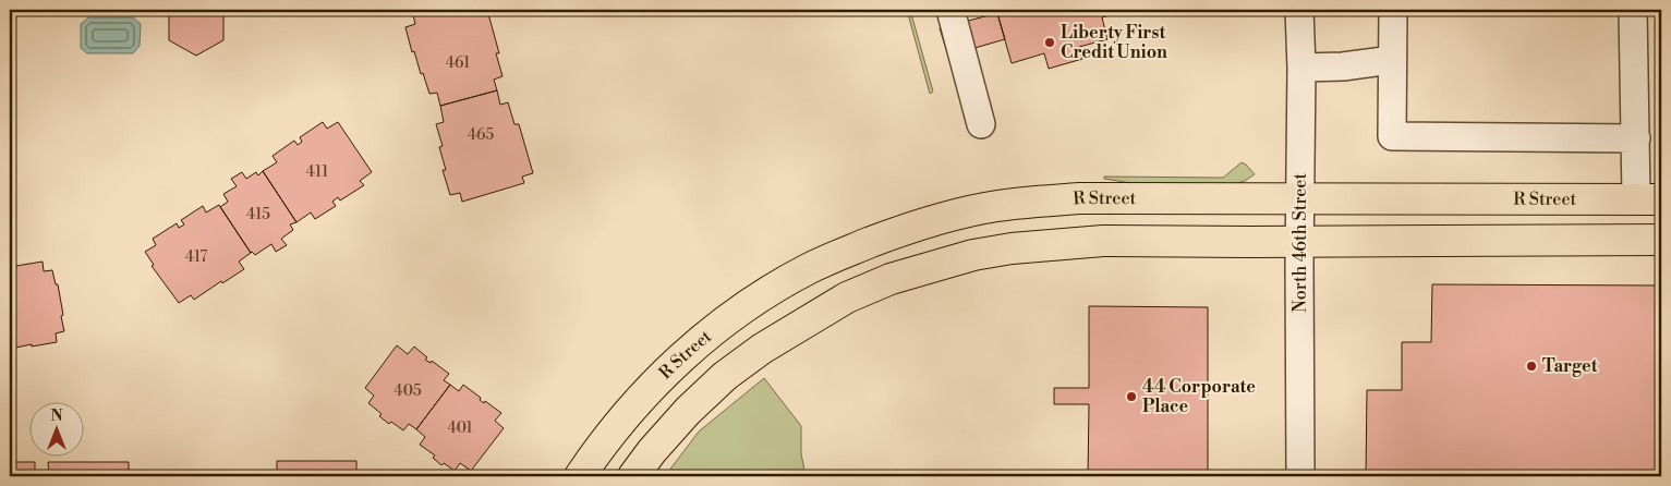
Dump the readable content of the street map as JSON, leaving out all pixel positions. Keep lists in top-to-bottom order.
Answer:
{
  "streets": {
    "main road": ["R Street"],
    "street": ["North 46th Street"]
  },
  "crossings": [
    ["R Street", "North 46th Street"]
  ],
  "places": ["Liberty First Credit Union", "Target", "44 Corporate Place"],
  "house_numbers": [
    "461",
    "465",
    "411",
    "415",
    "417",
    "405",
    "401"
  ],
  "north": "top"
}
